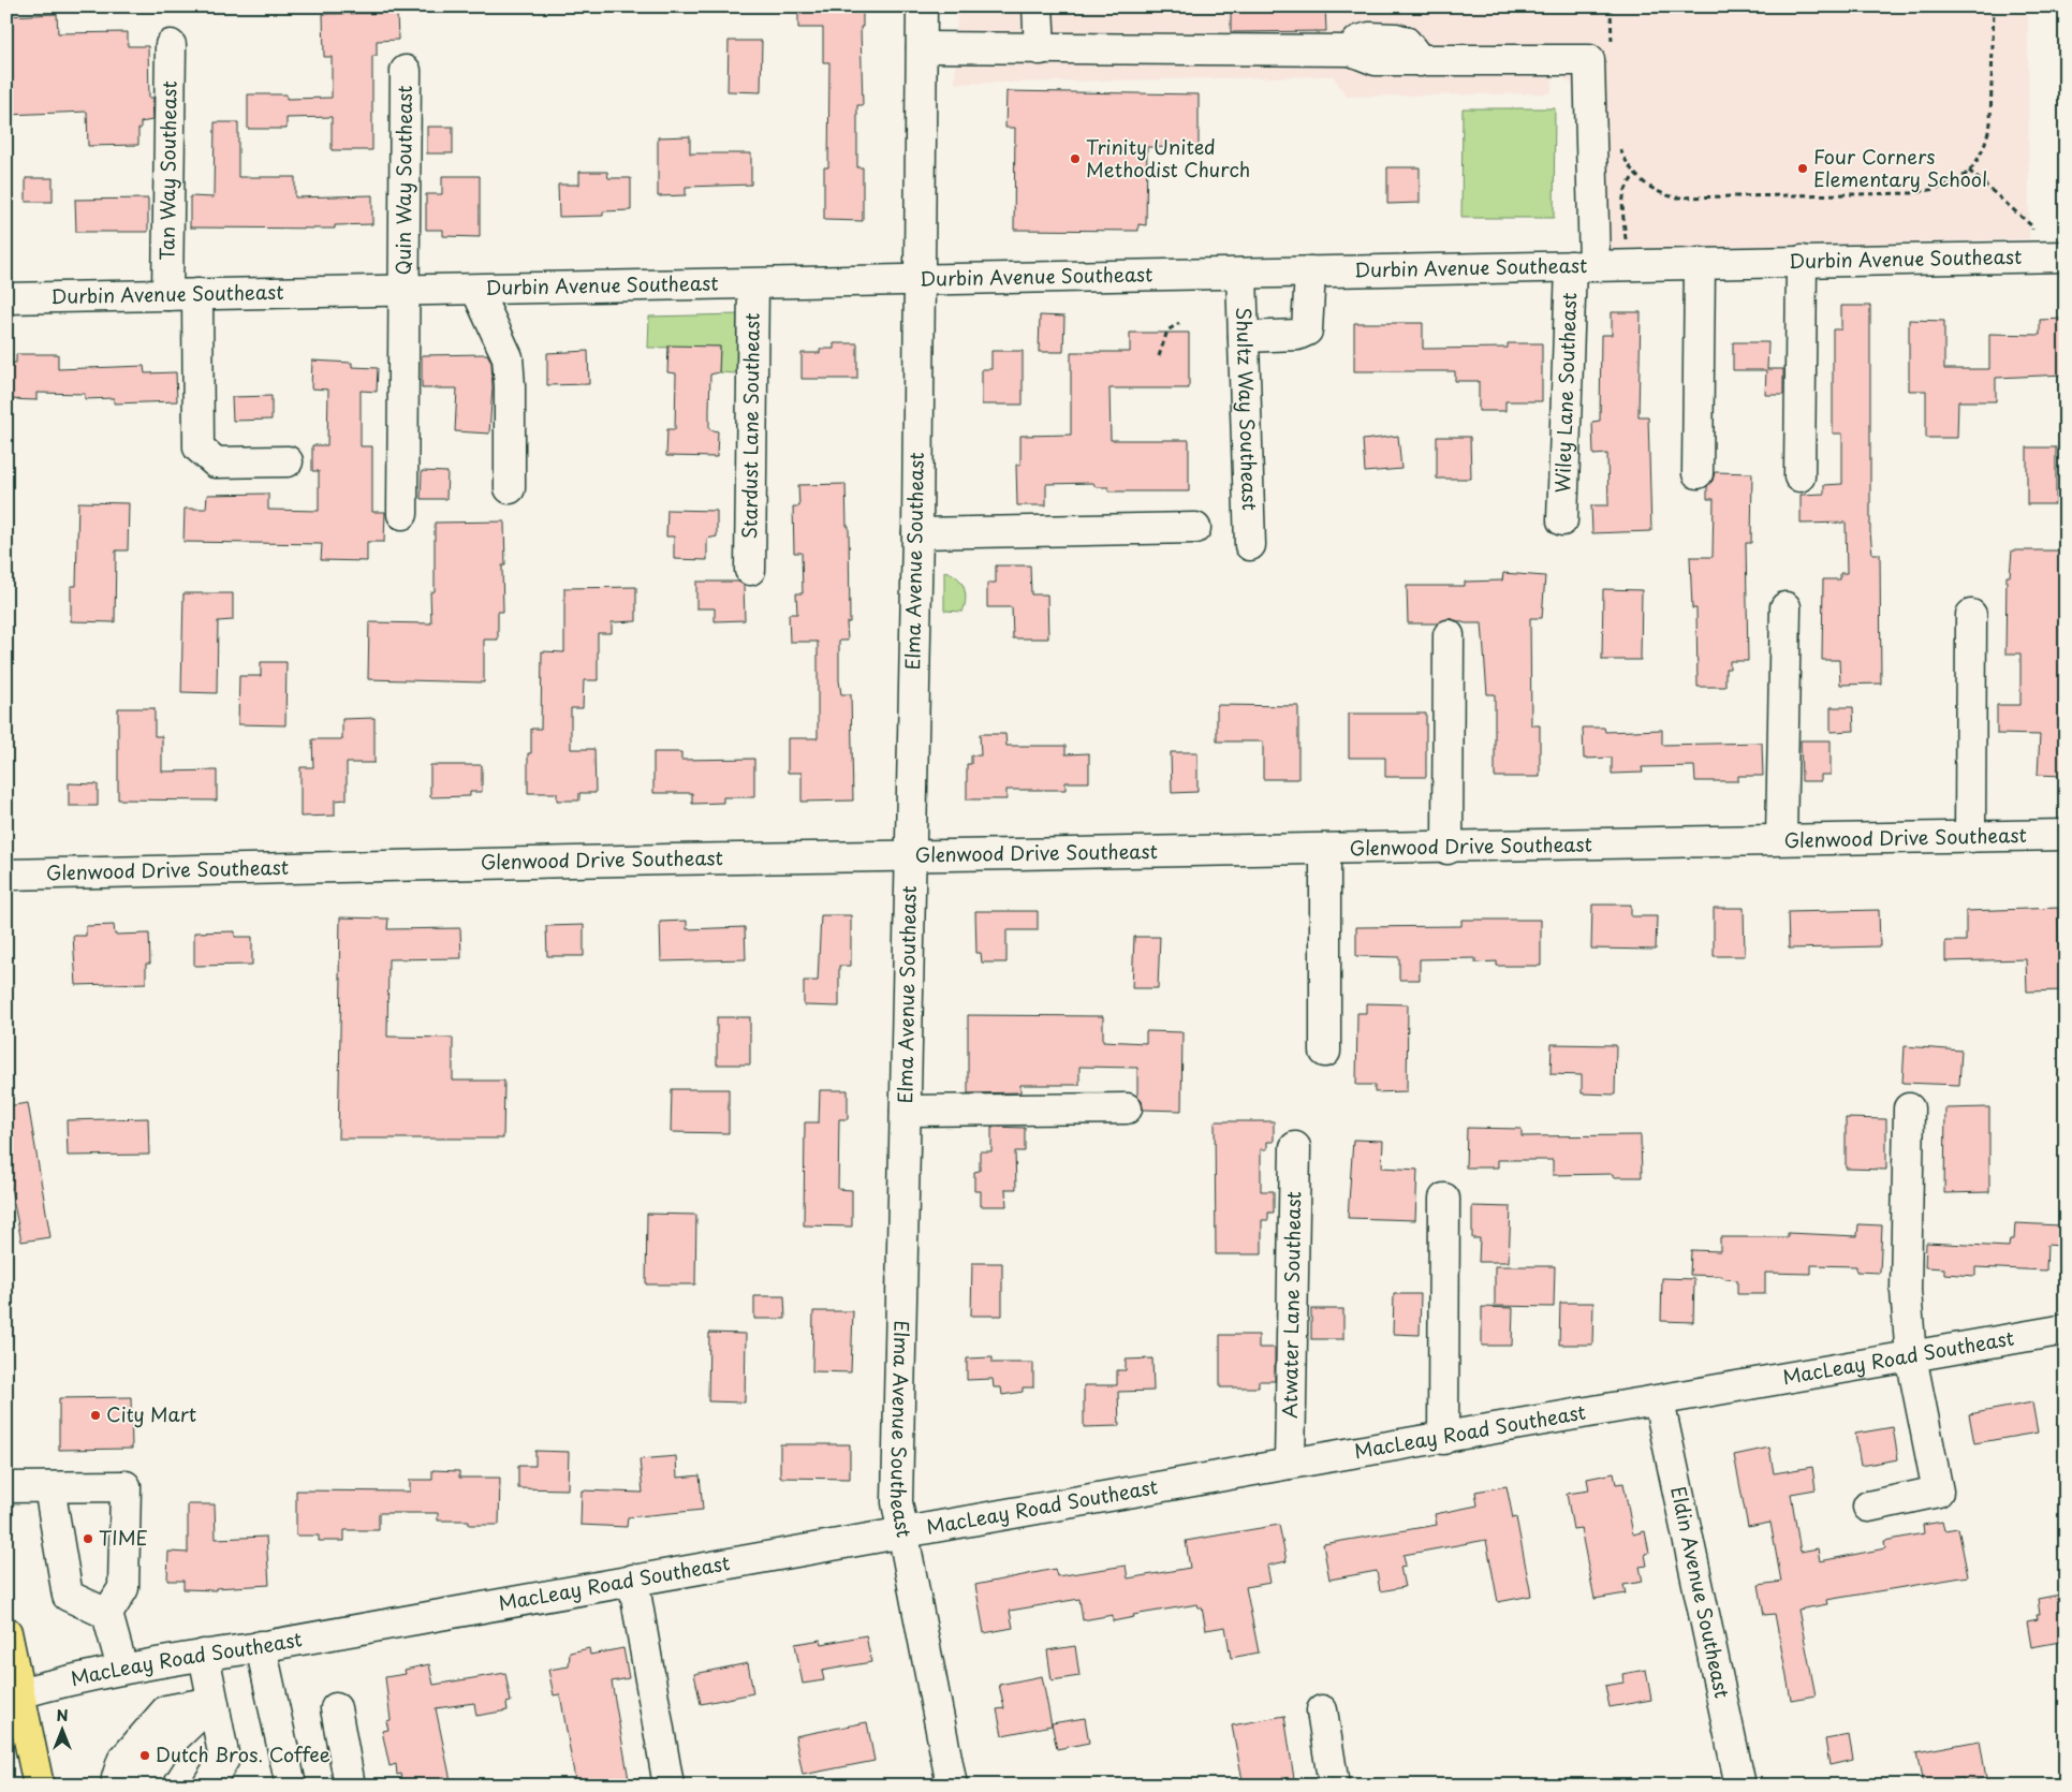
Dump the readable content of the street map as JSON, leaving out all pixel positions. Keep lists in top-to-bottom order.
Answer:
{
  "streets": {
    "street": [
      "Tan Way Southeast",
      "Quin Way Southeast",
      "Durbin Avenue Southeast",
      "Wiley Lane Southeast",
      "Shultz Way Southeast",
      "Stardust Lane Southeast",
      "Elma Avenue Southeast",
      "Glenwood Drive Southeast",
      "Atwater Lane Southeast",
      "MacLeay Road Southeast",
      "Eldin Avenue Southeast"
    ]
  },
  "crossings": [
    ["Tan Way Southeast", "Durbin Avenue Southeast"],
    ["Quin Way Southeast", "Durbin Avenue Southeast"],
    ["Durbin Avenue Southeast", "Wiley Lane Southeast"],
    ["Durbin Avenue Southeast", "Shultz Way Southeast"],
    ["Durbin Avenue Southeast", "Stardust Lane Southeast"],
    ["Durbin Avenue Southeast", "Elma Avenue Southeast"],
    ["Elma Avenue Southeast", "Glenwood Drive Southeast"],
    ["Elma Avenue Southeast", "MacLeay Road Southeast"],
    ["Atwater Lane Southeast", "MacLeay Road Southeast"],
    ["MacLeay Road Southeast", "Eldin Avenue Southeast"]
  ],
  "places": [
    "Trinity United Methodist Church",
    "Four Corners Elementary School",
    "City Mart",
    "TIME",
    "Dutch Bros. Coffee"
  ],
  "north": "top"
}
